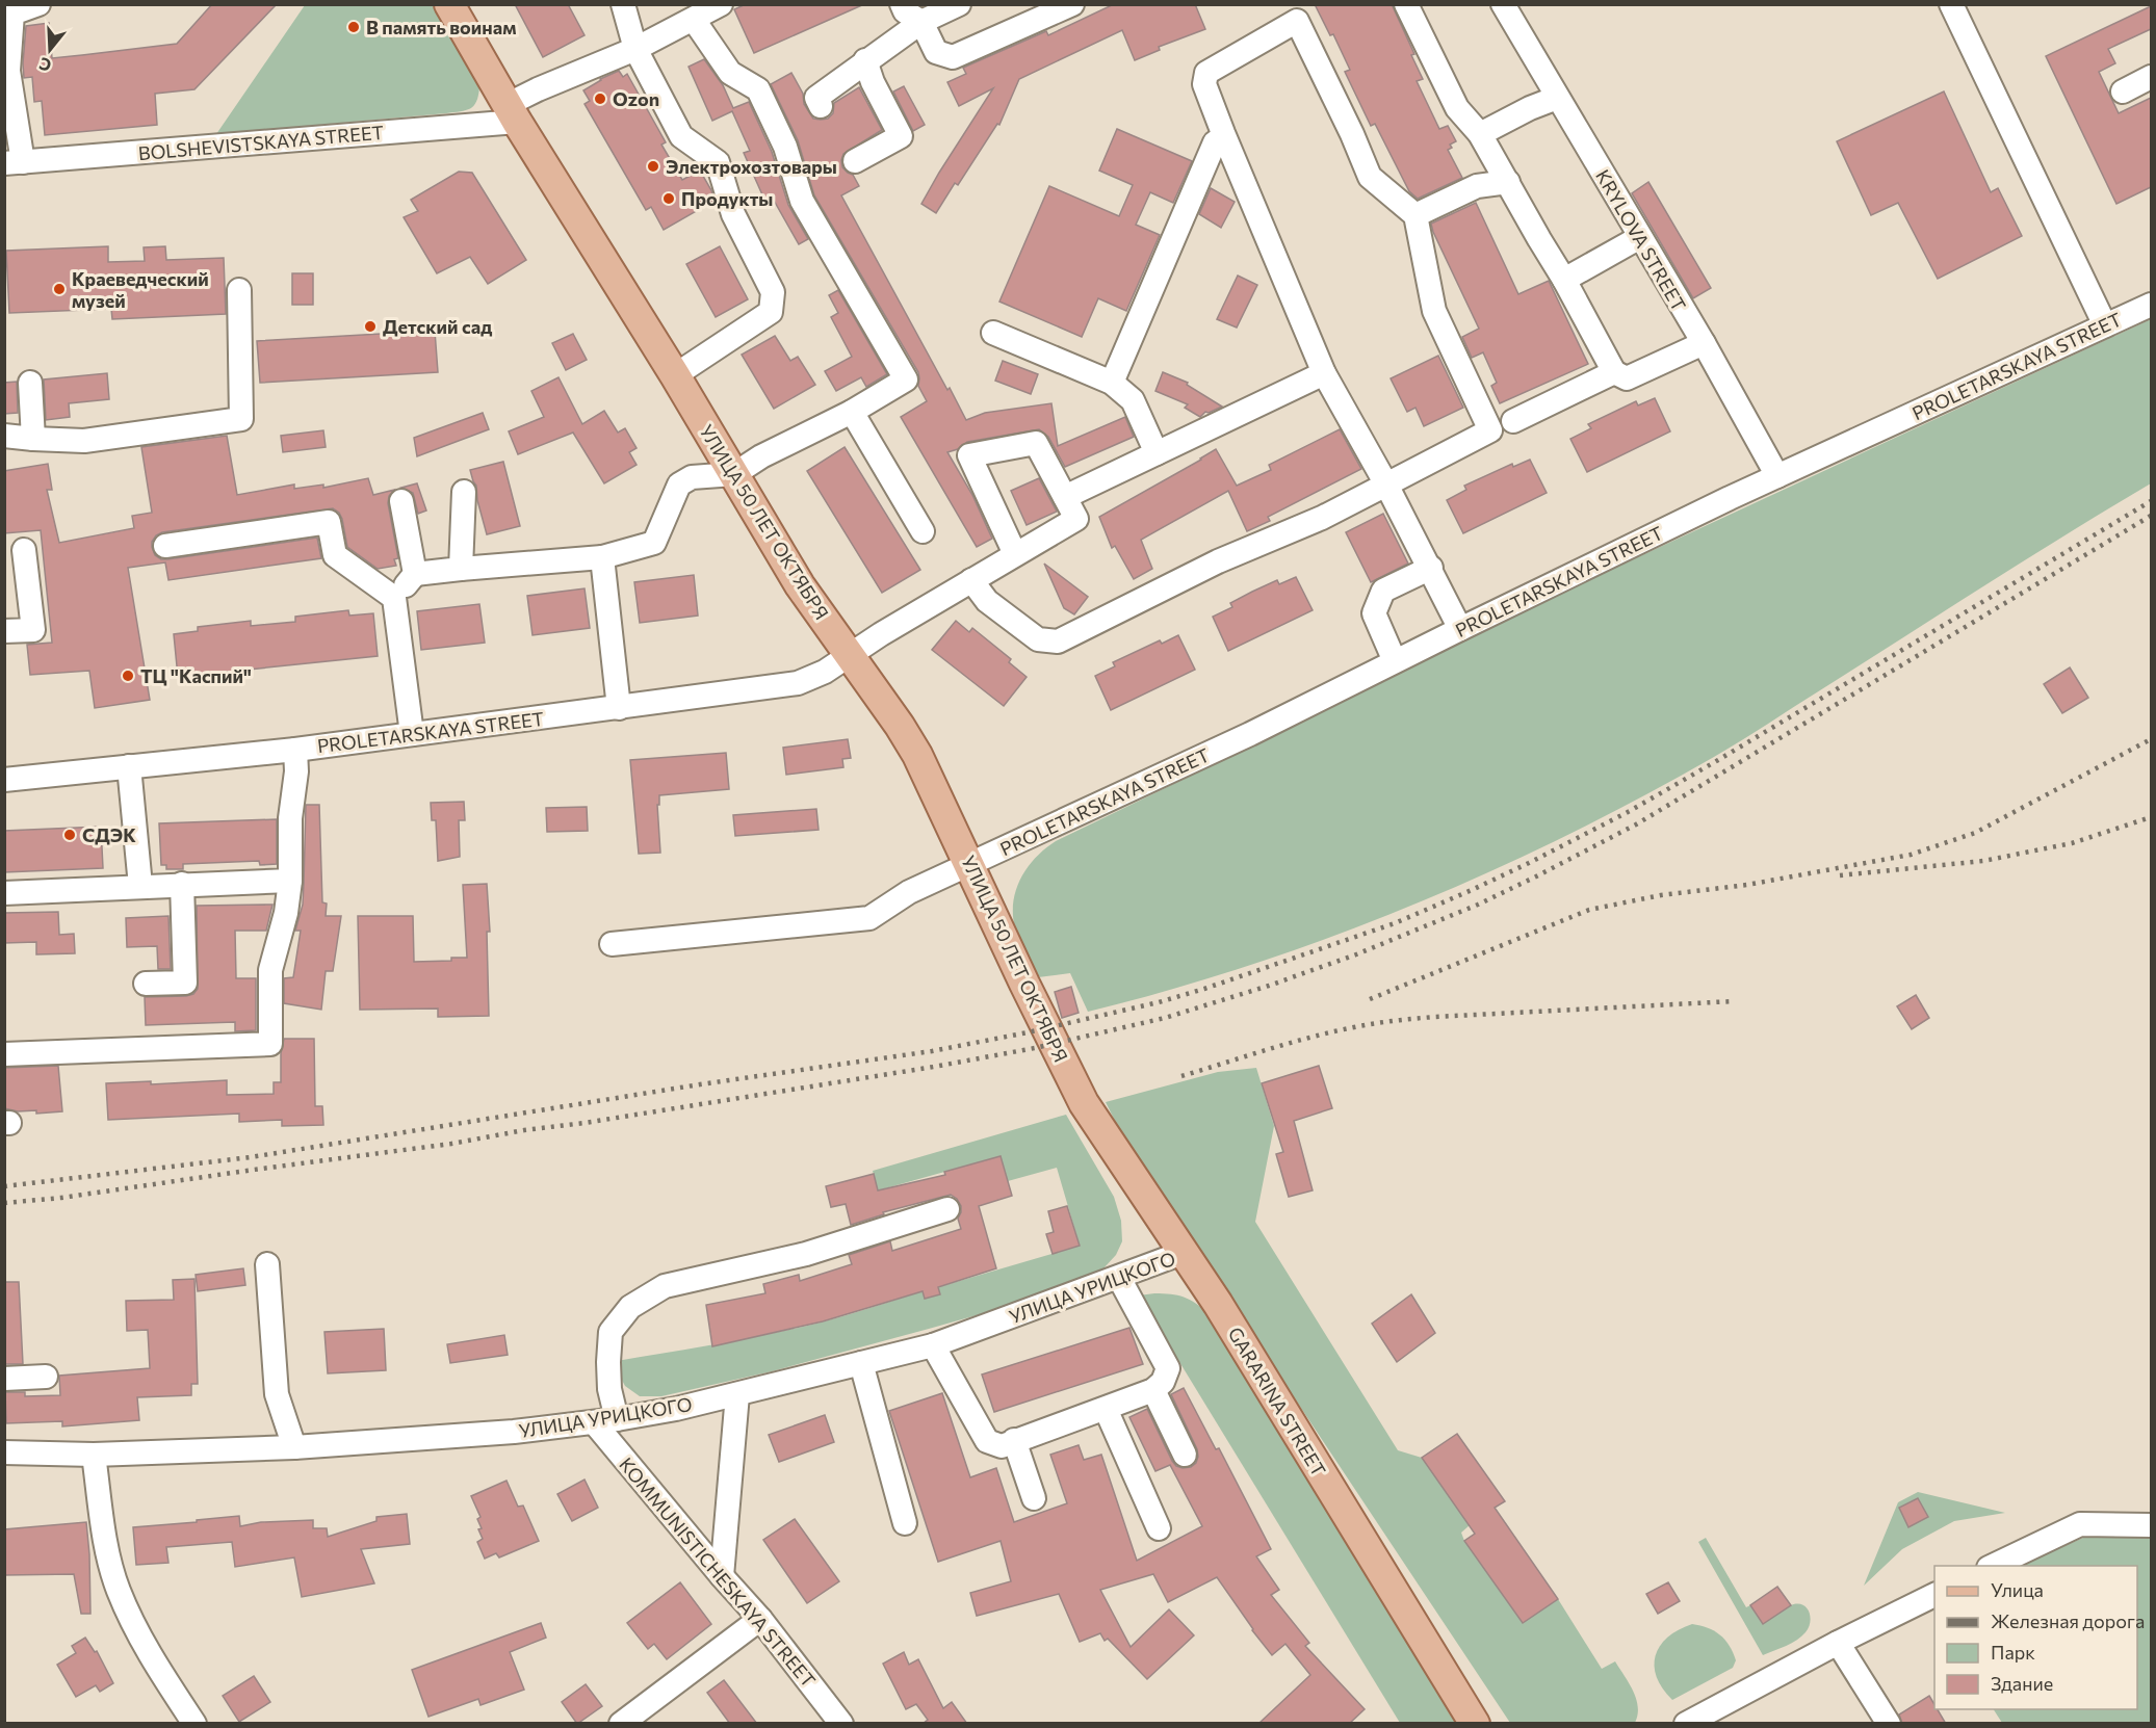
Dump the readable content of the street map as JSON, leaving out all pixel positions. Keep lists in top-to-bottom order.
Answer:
{
  "streets": {
    "main road": ["УЛИЦА 50 ЛЕТ ОКТЯБРЯ", "GARARINA STREET"],
    "street": [
      "BOLSHEVISTSKAYA STREET",
      "KRYLOVA STREET",
      "PROLETARSKAYA STREET",
      "УЛИЦА УРИЦКОГО",
      "KOMMUNISTICHESKAYA STREET"
    ]
  },
  "crossings": [
    ["BOLSHEVISTSKAYA STREET", "УЛИЦА 50 ЛЕТ ОКТЯБРЯ"],
    ["KRYLOVA STREET", "PROLETARSKAYA STREET"],
    ["PROLETARSKAYA STREET", "УЛИЦА 50 ЛЕТ ОКТЯБРЯ"],
    ["УЛИЦА 50 ЛЕТ ОКТЯБРЯ", "GARARINA STREET"],
    ["УЛИЦА УРИЦКОГО", "GARARINA STREET"],
    ["УЛИЦА УРИЦКОГО", "KOMMUNISTICHESKAYA STREET"]
  ],
  "places": [
    "В память воинам",
    "Ozon",
    "Электрохозтовары",
    "Продукты",
    "Краеведческий музей",
    "Детский сад",
    "ТЦ \"Каспий\"",
    "СДЭК"
  ],
  "legend": [
    "Улица",
    "Железная дорога",
    "Парк",
    "Здание"
  ],
  "north": "bottom"
}
